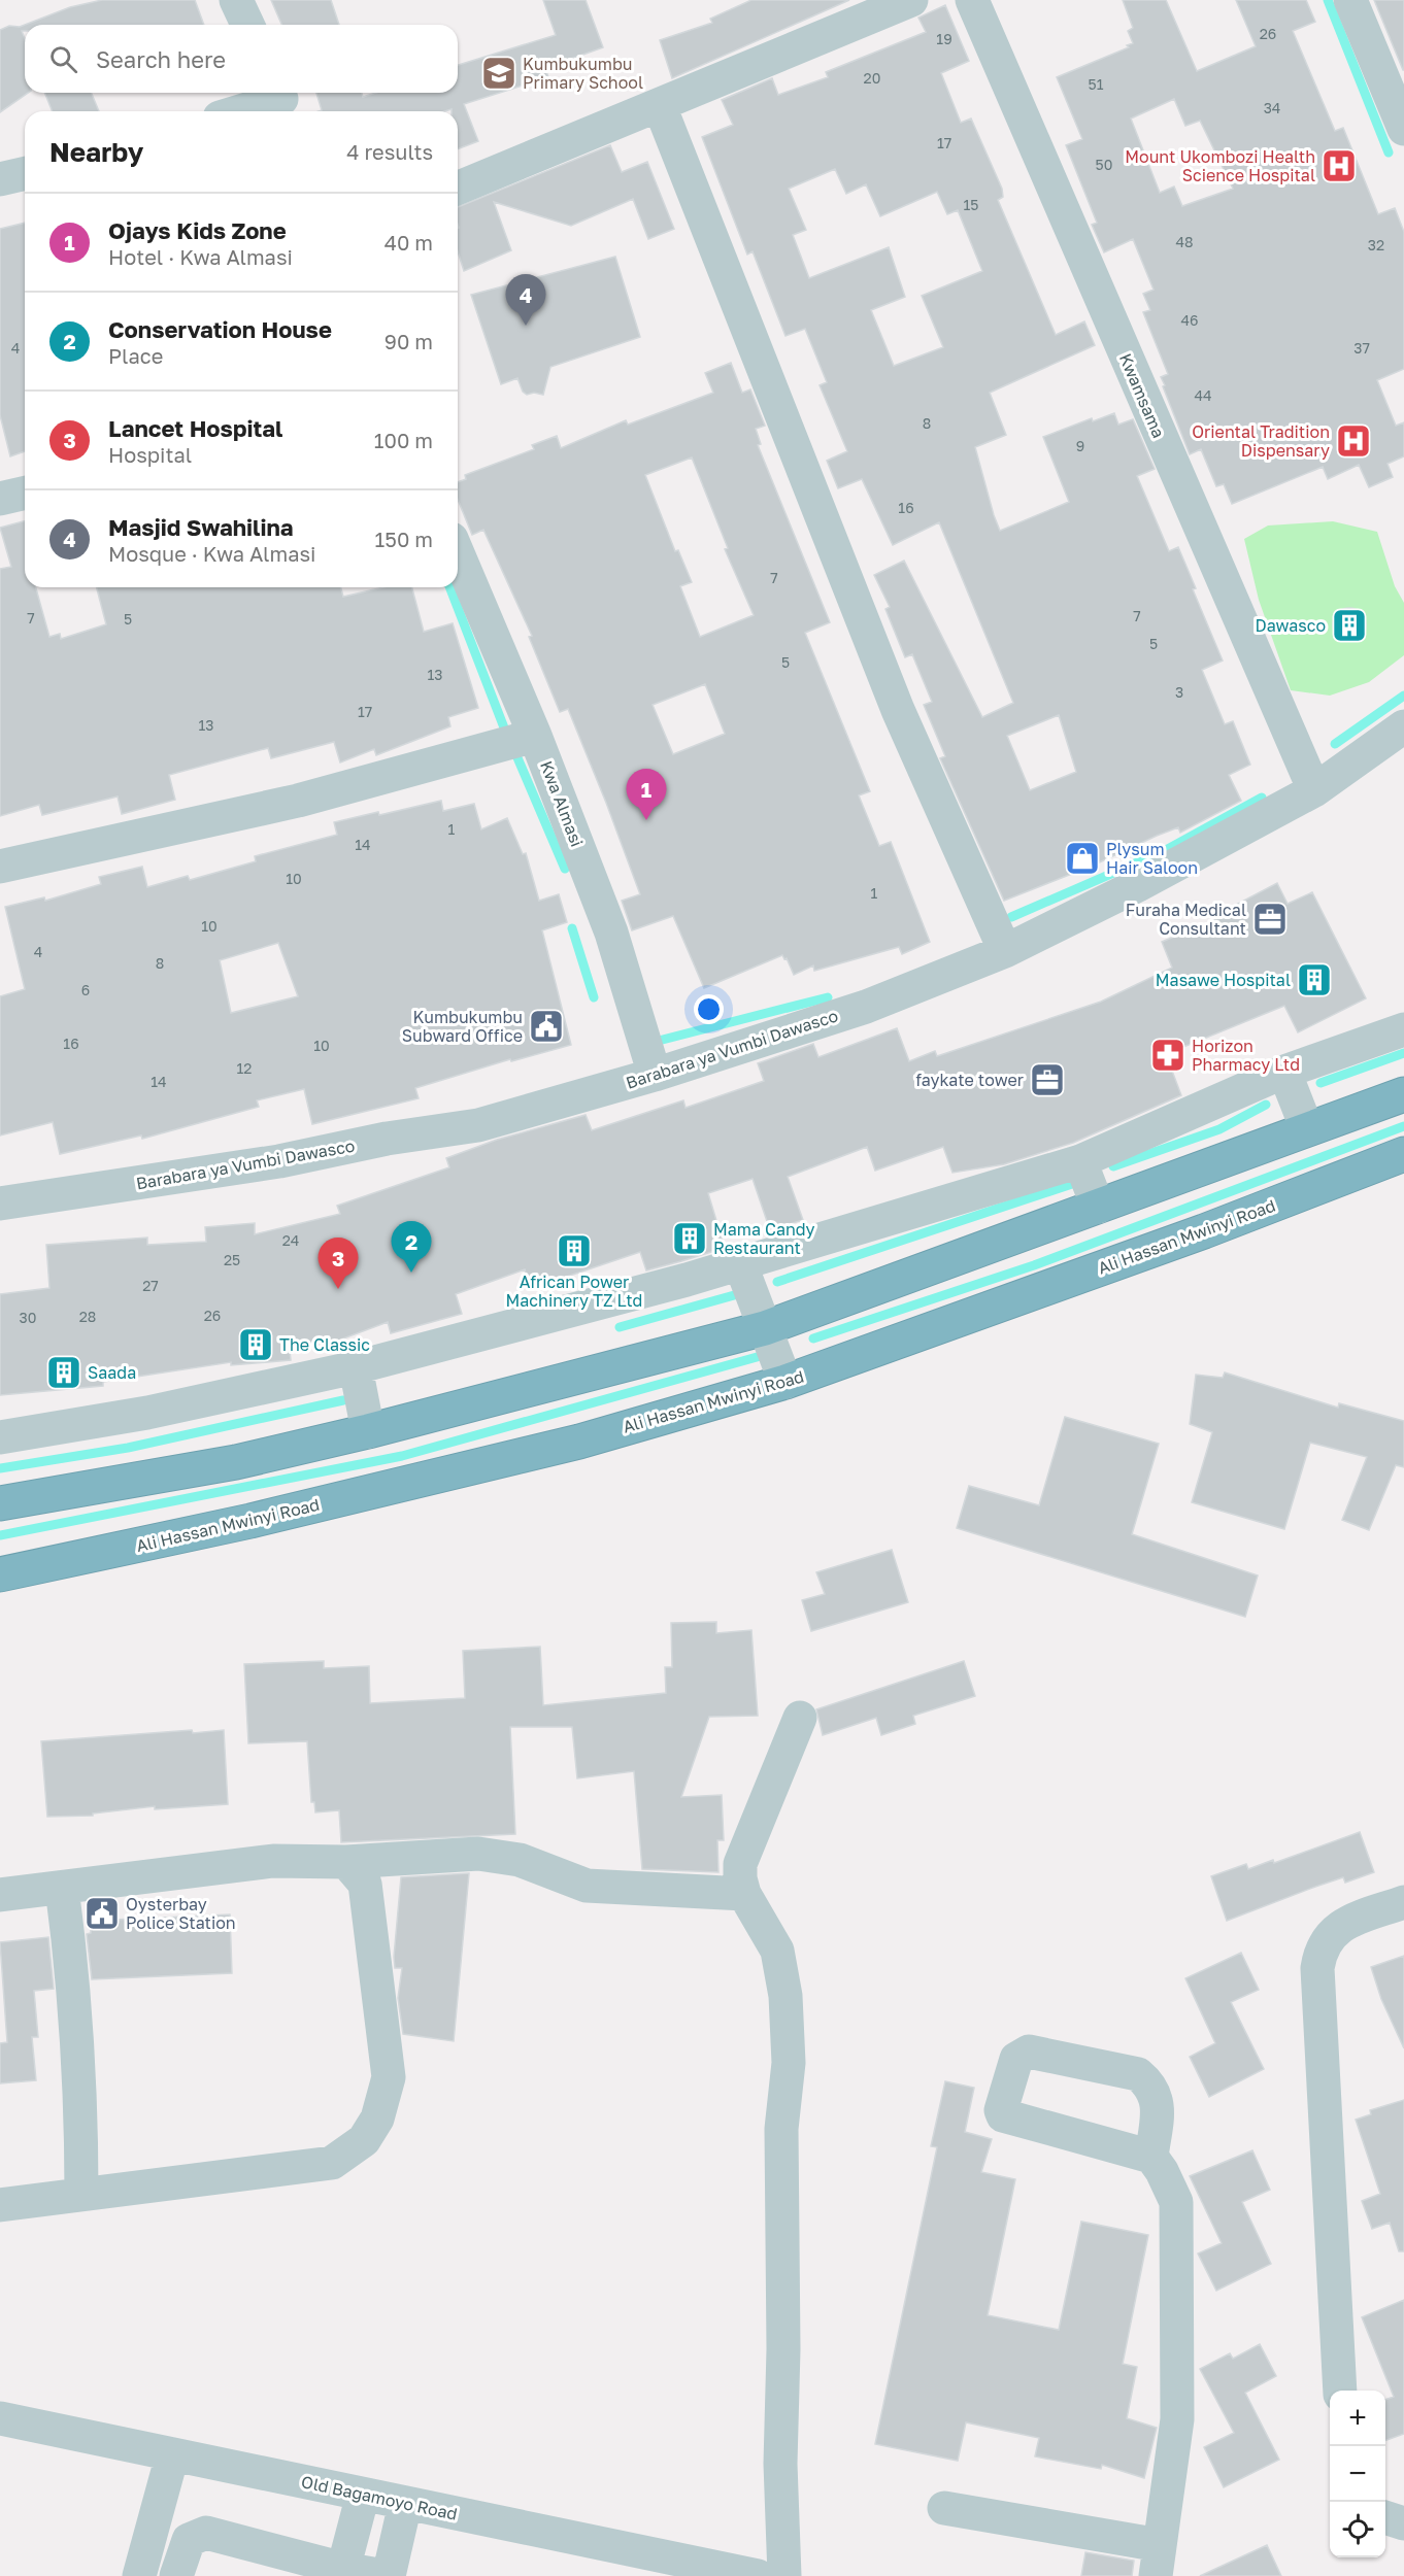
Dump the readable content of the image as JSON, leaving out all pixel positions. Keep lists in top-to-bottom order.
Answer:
{
  "streets": {
    "highway": ["Ali Hassan Mwinyi Road"],
    "street": [
      "Kwamsama",
      "Kwa Almasi",
      "Barabara ya Vumbi Dawasco",
      "Old Bagamoyo Road"
    ]
  },
  "crossings": [
    ["Kwamsama", "Barabara ya Vumbi Dawasco"],
    ["Kwa Almasi", "Barabara ya Vumbi Dawasco"]
  ],
  "places": {
    "school or university": ["Kumbukumbu Primary School"],
    "hospital": ["Mount Ukombozi Health Science Hospital", "Oriental Tradition Dispensary"],
    "building": [
      "Dawasco",
      "Masawe Hospital",
      "Mama Candy Restaurant",
      "African Power Machinery TZ Ltd",
      "The Classic",
      "Saada"
    ],
    "shop": ["Plysum Hair Saloon"],
    "office": ["Furaha Medical Consultant", "faykate tower"],
    "public building": ["Kumbukumbu Subward Office", "Oysterbay Police Station"],
    "pharmacy": ["Horizon Pharmacy Ltd"]
  },
  "house_numbers": [
    "26",
    "19",
    "20",
    "51",
    "34",
    "17",
    "50",
    "15",
    "48",
    "32",
    "46",
    "4",
    "37",
    "44",
    "8",
    "9",
    "16",
    "7",
    "7",
    "7",
    "5",
    "5",
    "5",
    "13",
    "3",
    "17",
    "13",
    "1",
    "14",
    "10",
    "1",
    "10",
    "4",
    "8",
    "6",
    "16",
    "10",
    "12",
    "14",
    "24",
    "25",
    "27",
    "26",
    "28",
    "30"
  ],
  "page": {
    "search": "Search here",
    "heading": ["Nearby", "4 results"],
    "list": [
      {
        "mark": "1",
        "name": "Ojays Kids Zone",
        "note": "Hotel · Kwa Almasi",
        "value": "40 m"
      },
      {
        "mark": "2",
        "name": "Conservation House",
        "note": "Place",
        "value": "90 m"
      },
      {
        "mark": "3",
        "name": "Lancet Hospital",
        "note": "Hospital",
        "value": "100 m"
      },
      {
        "mark": "4",
        "name": "Masjid Swahilina",
        "note": "Mosque · Kwa Almasi",
        "value": "150 m"
      }
    ],
    "pins": [
      "4",
      "1",
      "2",
      "3"
    ],
    "map_buttons": ["+", "−"]
  }
}
